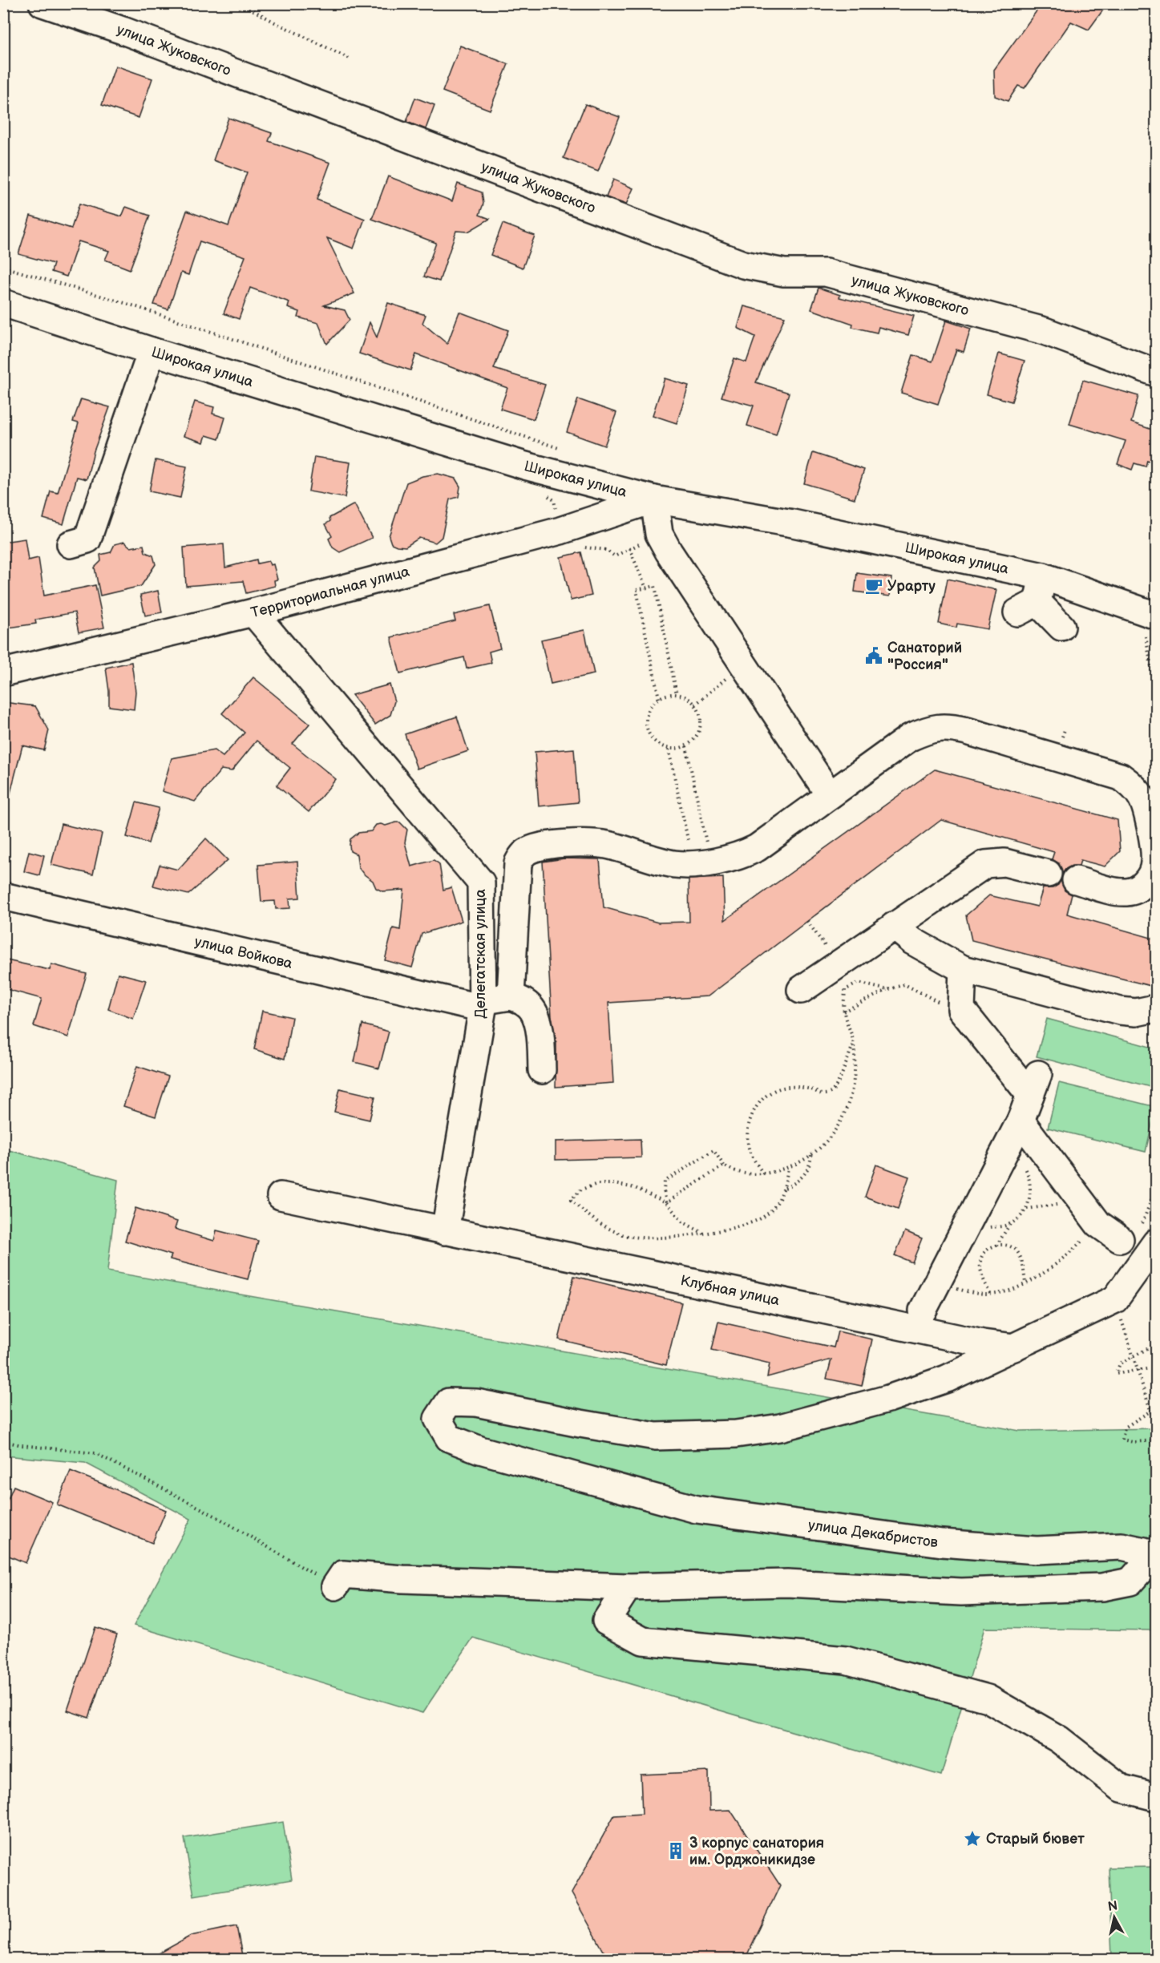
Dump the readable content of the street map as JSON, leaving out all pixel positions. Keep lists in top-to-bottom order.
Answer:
{
  "streets": {
    "street": [
      "улица Жуковского",
      "Широкая улица",
      "Территориальная улица",
      "улица Войкова",
      "Делегатская улица",
      "Клубная улица",
      "улица Декабристов"
    ]
  },
  "crossings": [
    ["Широкая улица", "Территориальная улица"],
    ["Территориальная улица", "Делегатская улица"],
    ["улица Войкова", "Делегатская улица"],
    ["Делегатская улица", "Клубная улица"],
    ["Клубная улица", "улица Декабристов"]
  ],
  "places": {
    "cafe": ["Урарту"],
    "public building": ["Санаторий \"Россия\""],
    "place": ["Старый бювет"],
    "building": ["3 корпус санатория им. Орджоникидзе"]
  },
  "north": "top"
}
